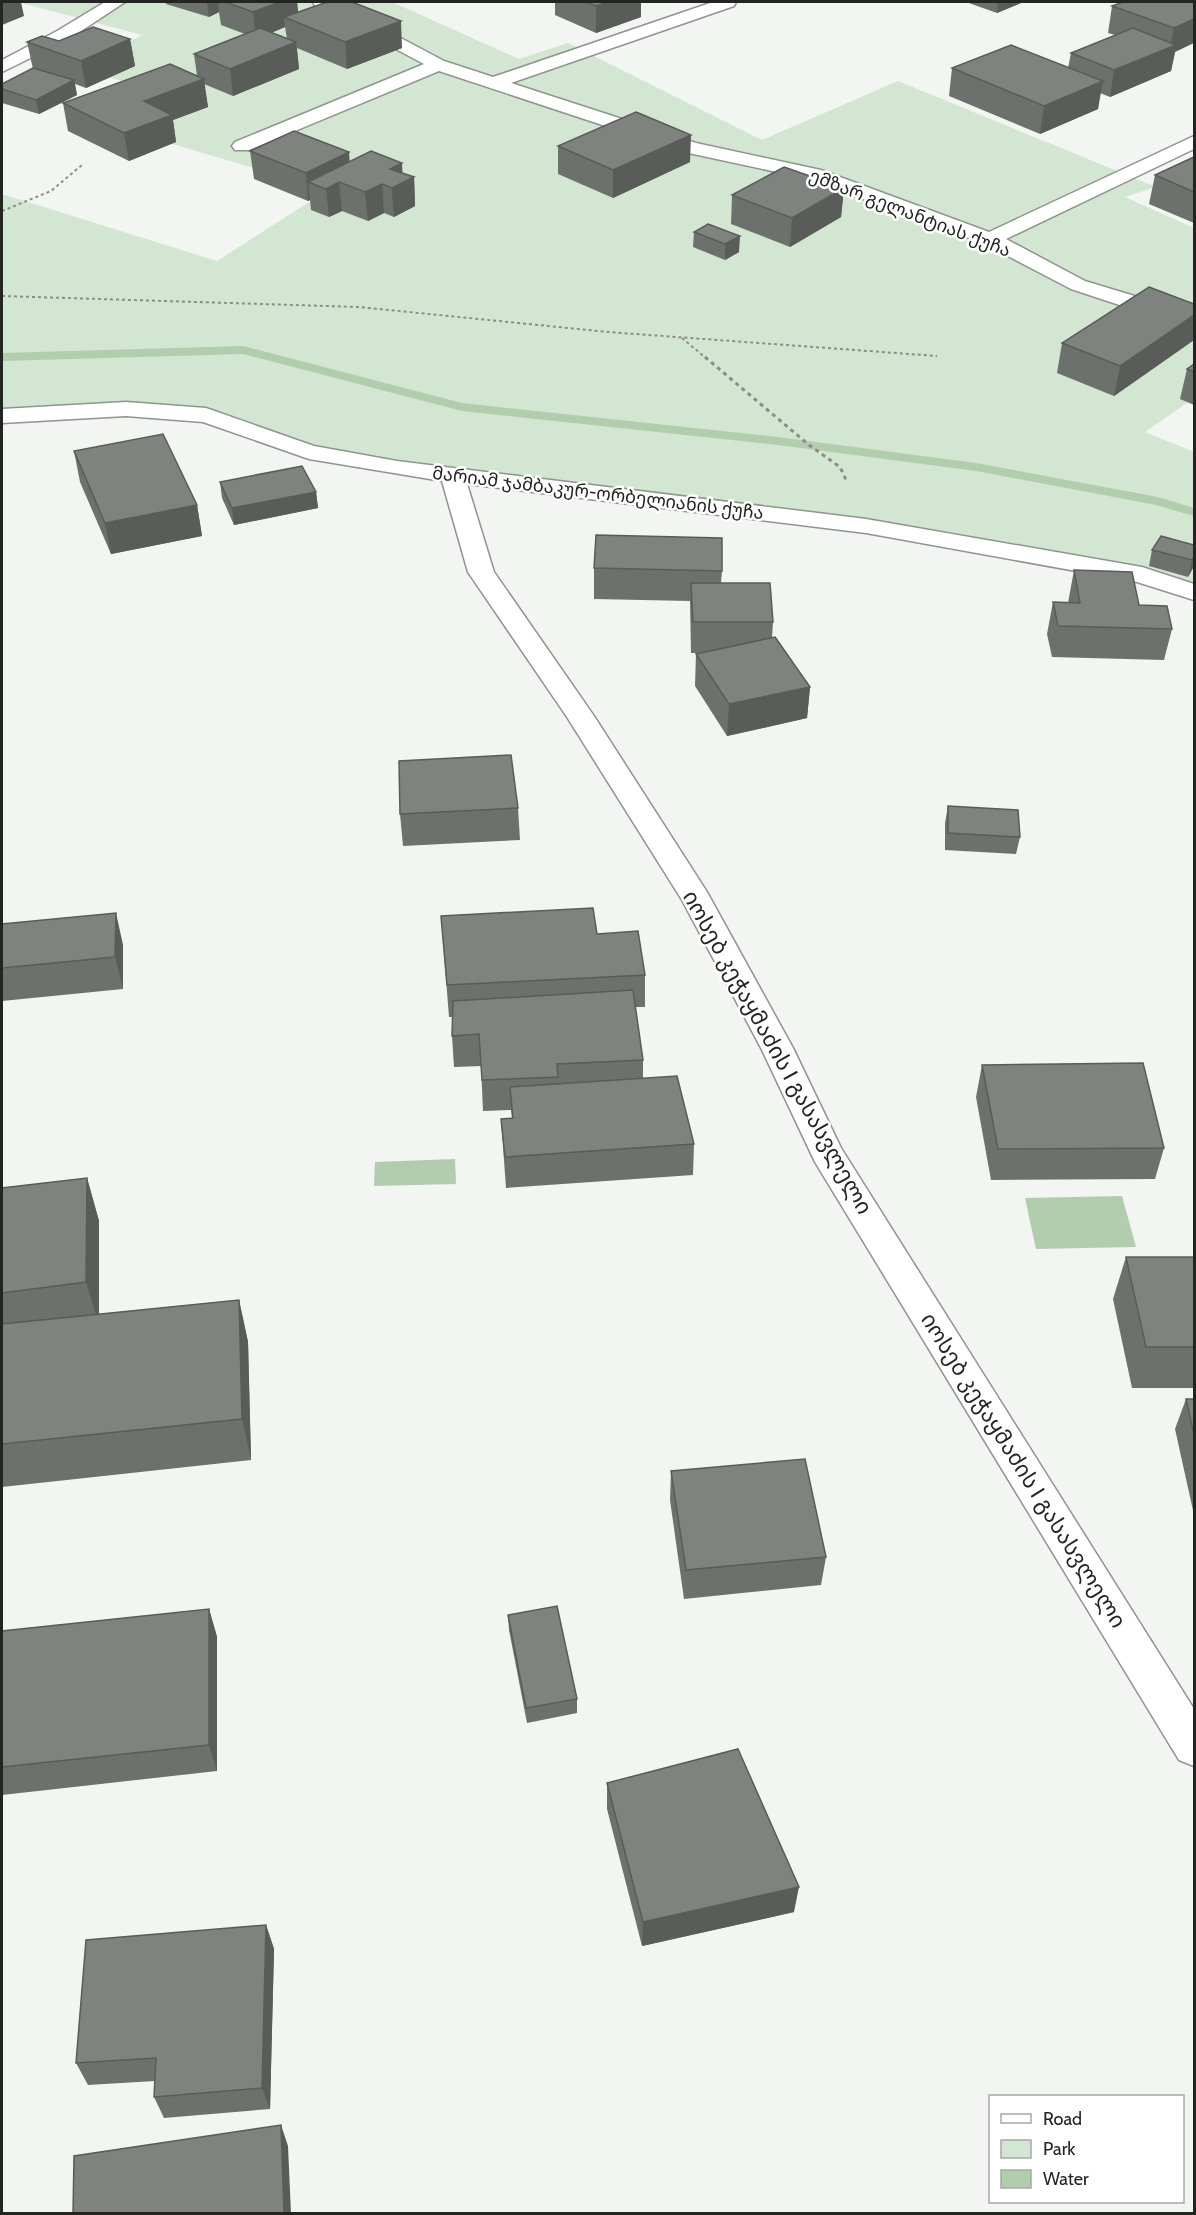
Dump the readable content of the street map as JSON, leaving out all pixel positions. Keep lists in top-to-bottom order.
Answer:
{
  "streets": {
    "street": ["ემზარ გელანტიას ქუჩა", "მარიამ ჯამბაკურ-ორბელიანის ქუჩა", "იოსებ კეჭაყმაძის I გასასვლელი"]
  },
  "crossings": [
    ["მარიამ ჯამბაკურ-ორბელიანის ქუჩა", "იოსებ კეჭაყმაძის I გასასვლელი"]
  ],
  "legend": ["Road", "Park", "Water"]
}
